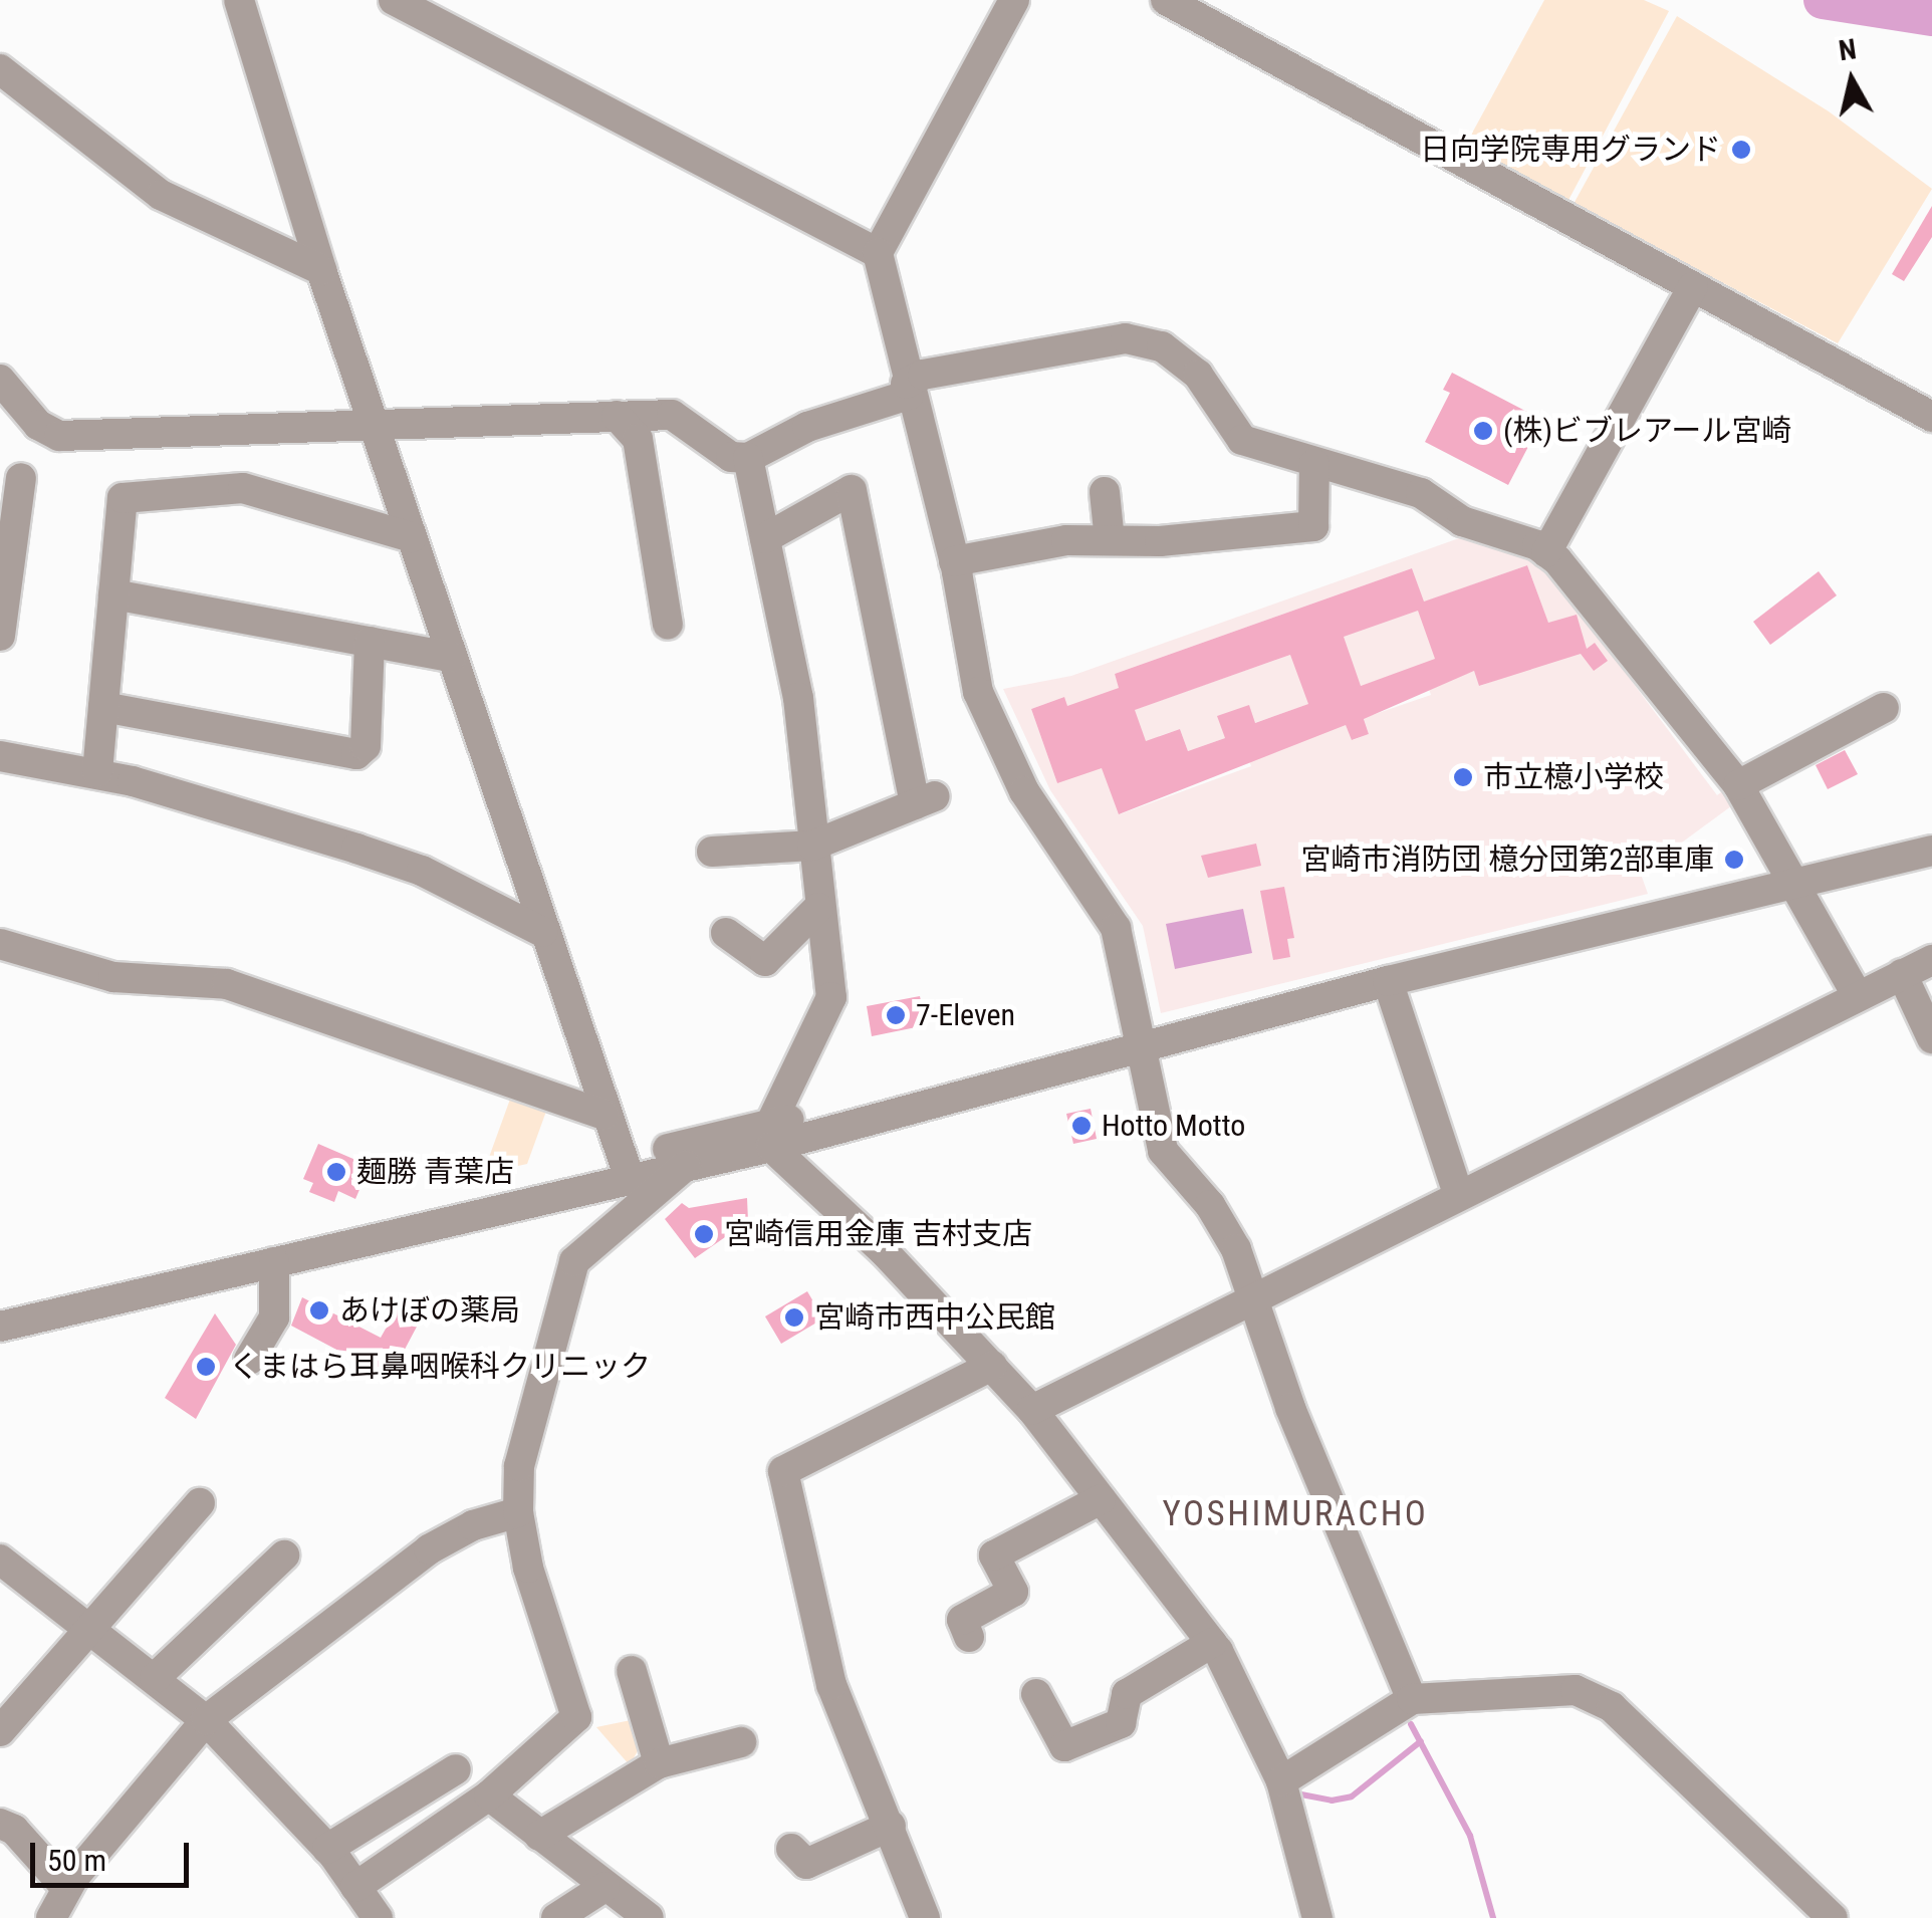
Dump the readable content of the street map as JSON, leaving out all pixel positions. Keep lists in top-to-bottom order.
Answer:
{
  "districts": ["YOSHIMURACHO"],
  "places": [
    "日向学院専用グランド",
    "(株)ビブレアール宮崎",
    "市立檍小学校",
    "宮崎市消防団 檍分団第2部車庫",
    "7-Eleven",
    "Hotto Motto",
    "麺勝 青葉店",
    "宮崎信用金庫 吉村支店",
    "あけぼの薬局",
    "宮崎市西中公民館",
    "くまはら耳鼻咽喉科クリニック"
  ],
  "scale_bar": "50 m",
  "north": "top"
}
